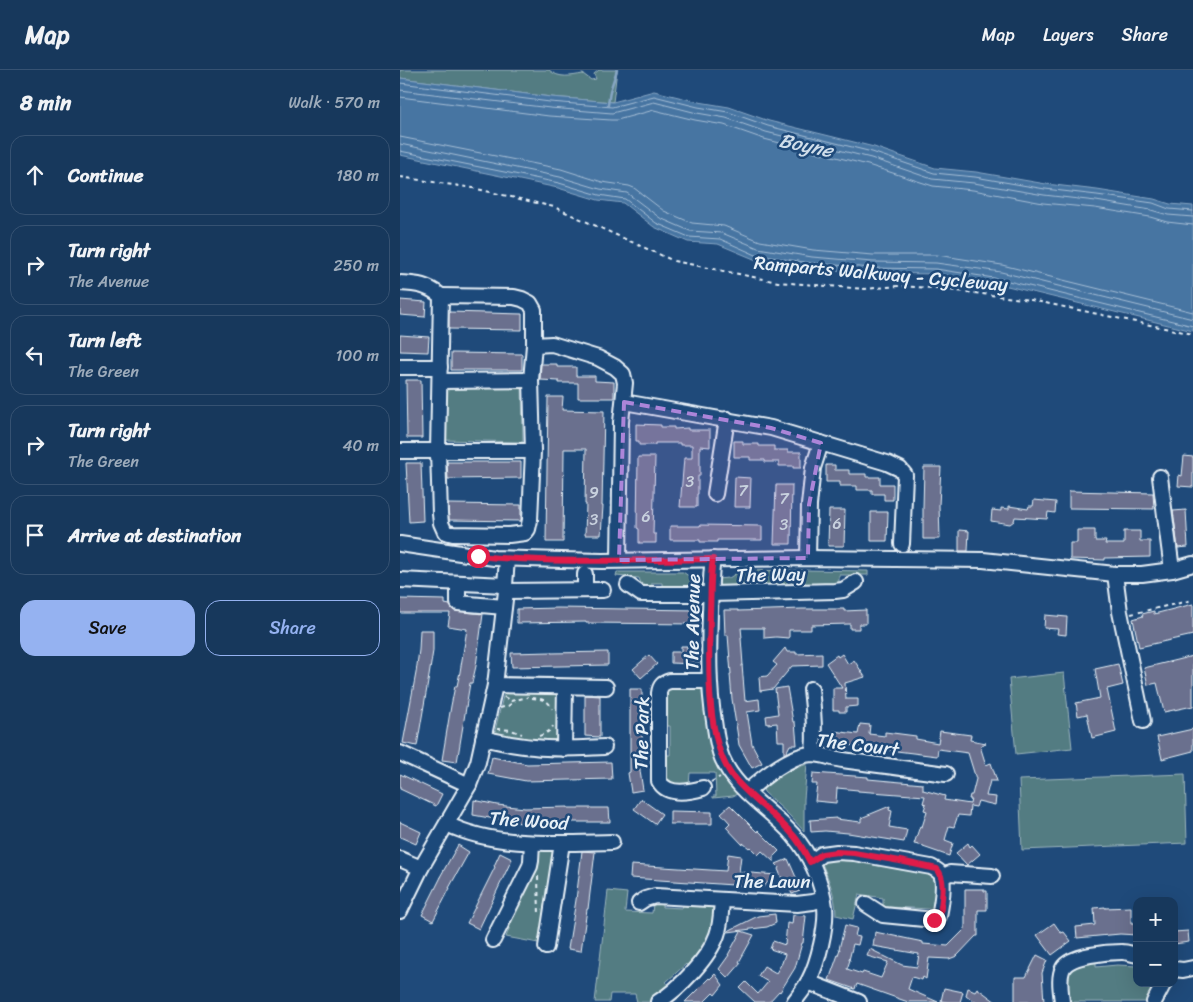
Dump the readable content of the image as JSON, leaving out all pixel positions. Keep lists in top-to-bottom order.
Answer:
{
  "streets": {
    "street": [
      "The Way",
      "The Avenue",
      "The Park",
      "The Court",
      "The Wood",
      "The Lawn"
    ],
    "path": ["Ramparts Walkway - Cycleway"]
  },
  "crossings": [
    ["The Way", "The Avenue"],
    ["The Avenue", "The Park"],
    ["The Avenue", "The Court"],
    ["The Avenue", "The Lawn"]
  ],
  "water": ["Boyne"],
  "house_numbers": [
    "3",
    "7",
    "9",
    "7",
    "6",
    "3",
    "6",
    "3"
  ],
  "page": {
    "header": "Map",
    "nav": ["Map", "Layers", "Share"],
    "heading": ["8 min", "Walk · 570 m"],
    "list": [
      ["Continue", "180 m"],
      ["Turn right", "The Avenue", "250 m"],
      ["Turn left", "The Green", "100 m"],
      ["Turn right", "The Green", "40 m"],
      "Arrive at destination"
    ],
    "buttons": ["Save", "Share"],
    "map_buttons": ["+", "−"]
  }
}
